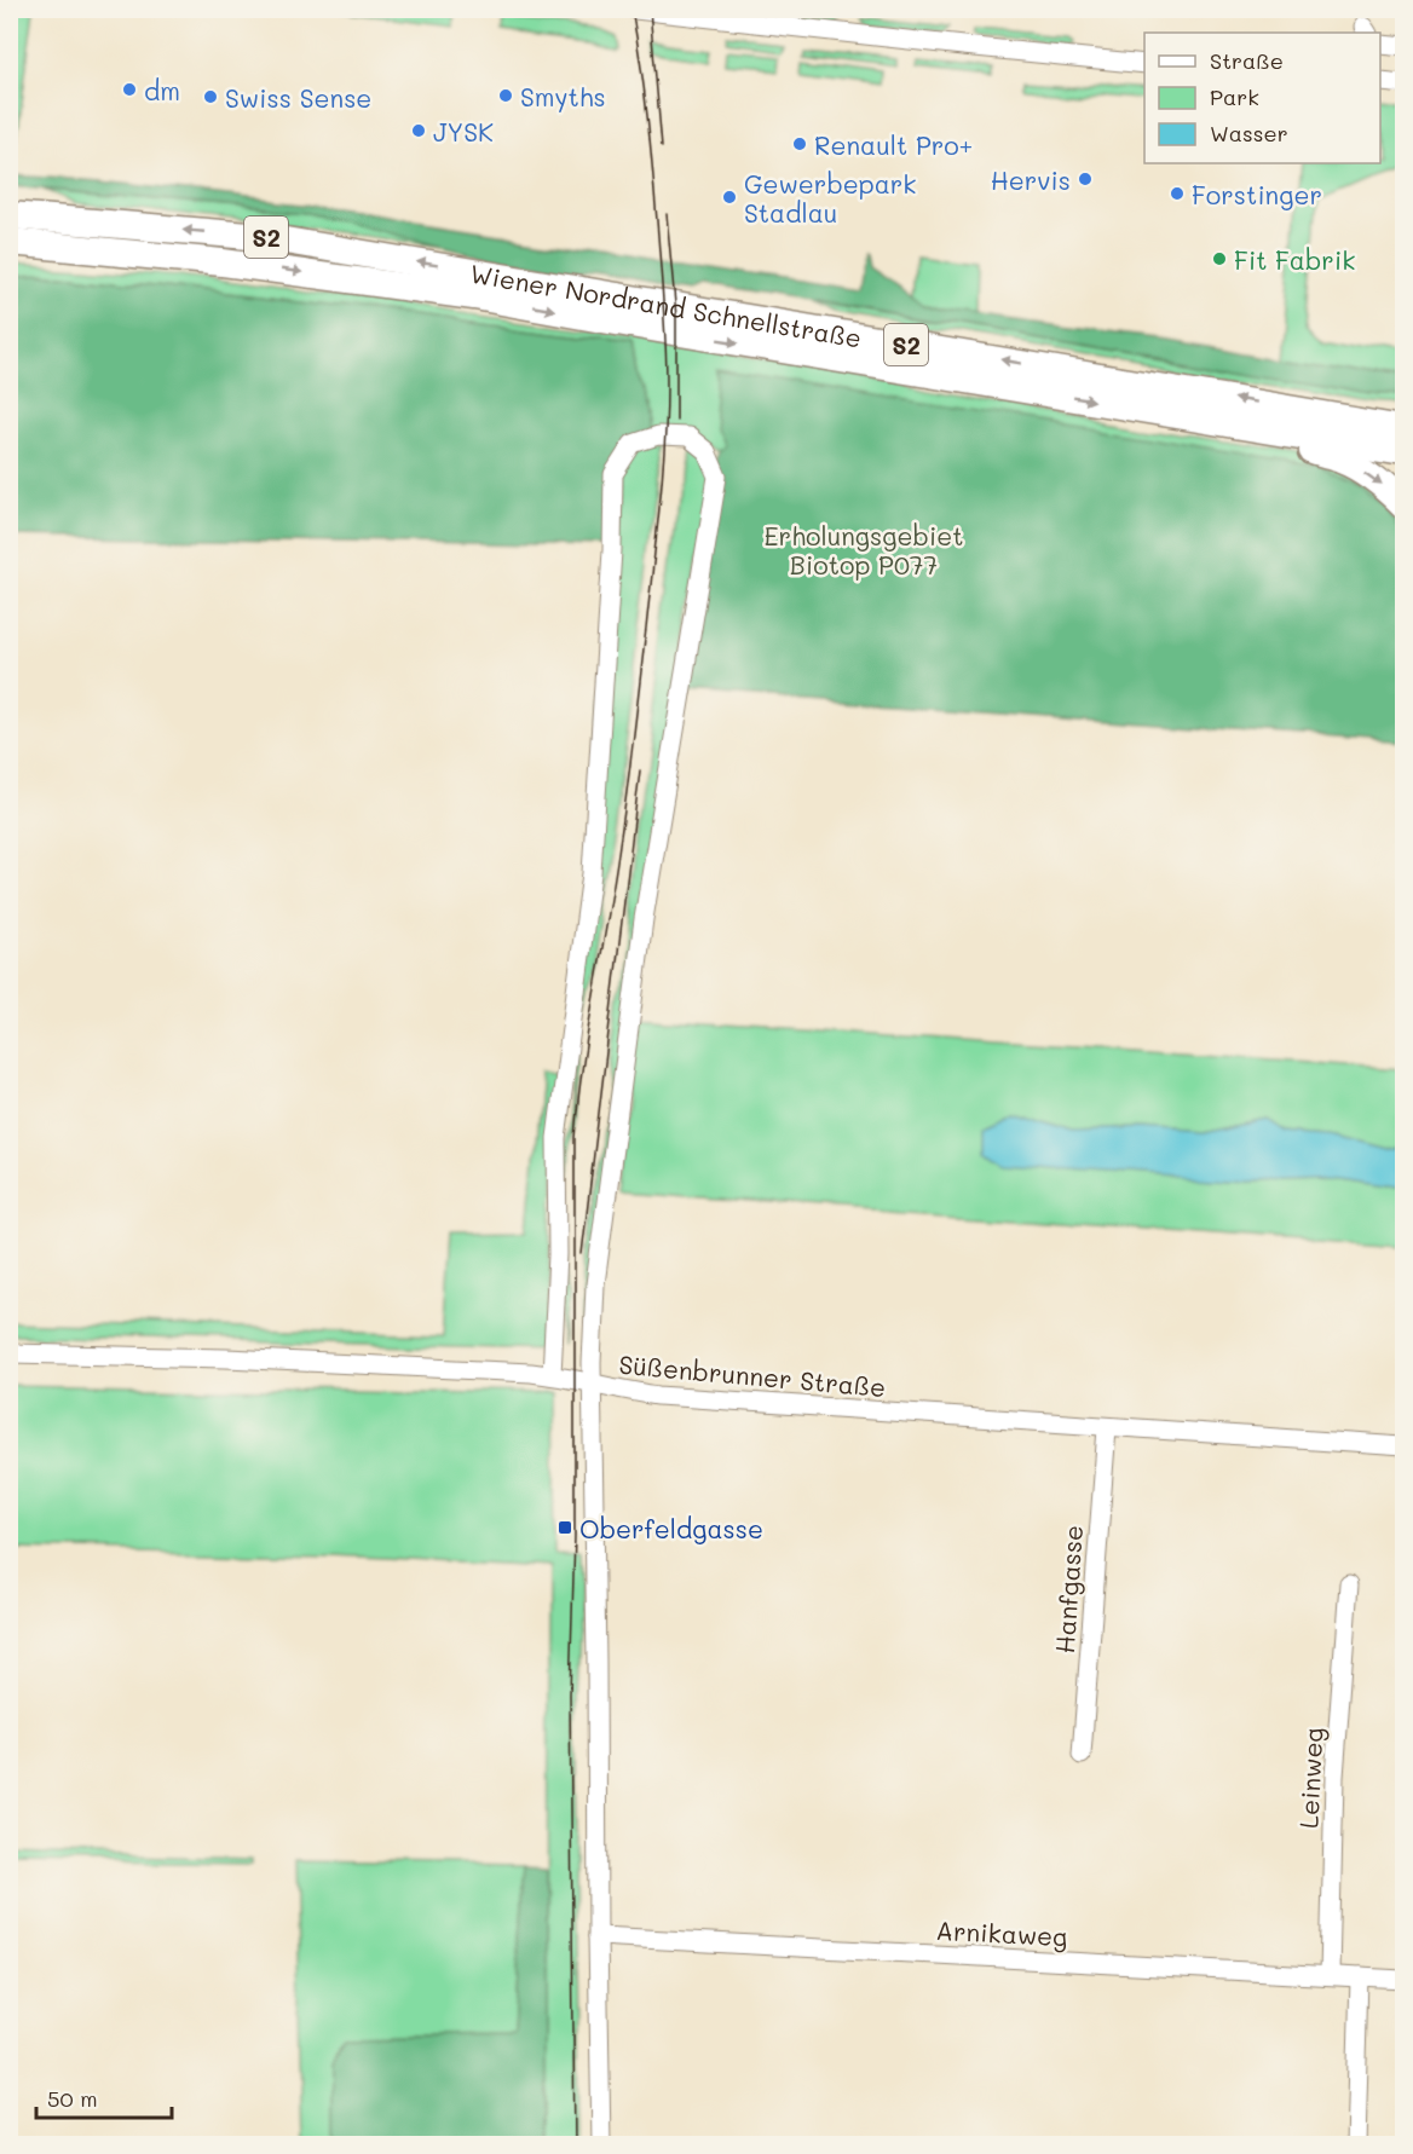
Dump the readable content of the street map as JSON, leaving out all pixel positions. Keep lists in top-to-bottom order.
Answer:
{
  "streets": {
    "highway": ["S2", "Wiener Nordrand Schnellstraße"],
    "street": [
      "Süßenbrunner Straße",
      "Hanfgasse",
      "Leinweg",
      "Arnikaweg"
    ]
  },
  "crossings": [
    ["Süßenbrunner Straße", "Hanfgasse"],
    ["Leinweg", "Arnikaweg"]
  ],
  "parks": ["Erholungsgebiet Biotop P077"],
  "places": {
    "other": [
      "dm",
      "Smyths",
      "Swiss Sense",
      "JYSK",
      "Renault Pro+",
      "Hervis",
      "Forstinger",
      "Gewerbepark Stadlau",
      "Fit Fabrik"
    ],
    "transit": ["Oberfeldgasse"]
  },
  "legend": ["Straße", "Park", "Wasser"],
  "scale_bar": "50 m"
}
